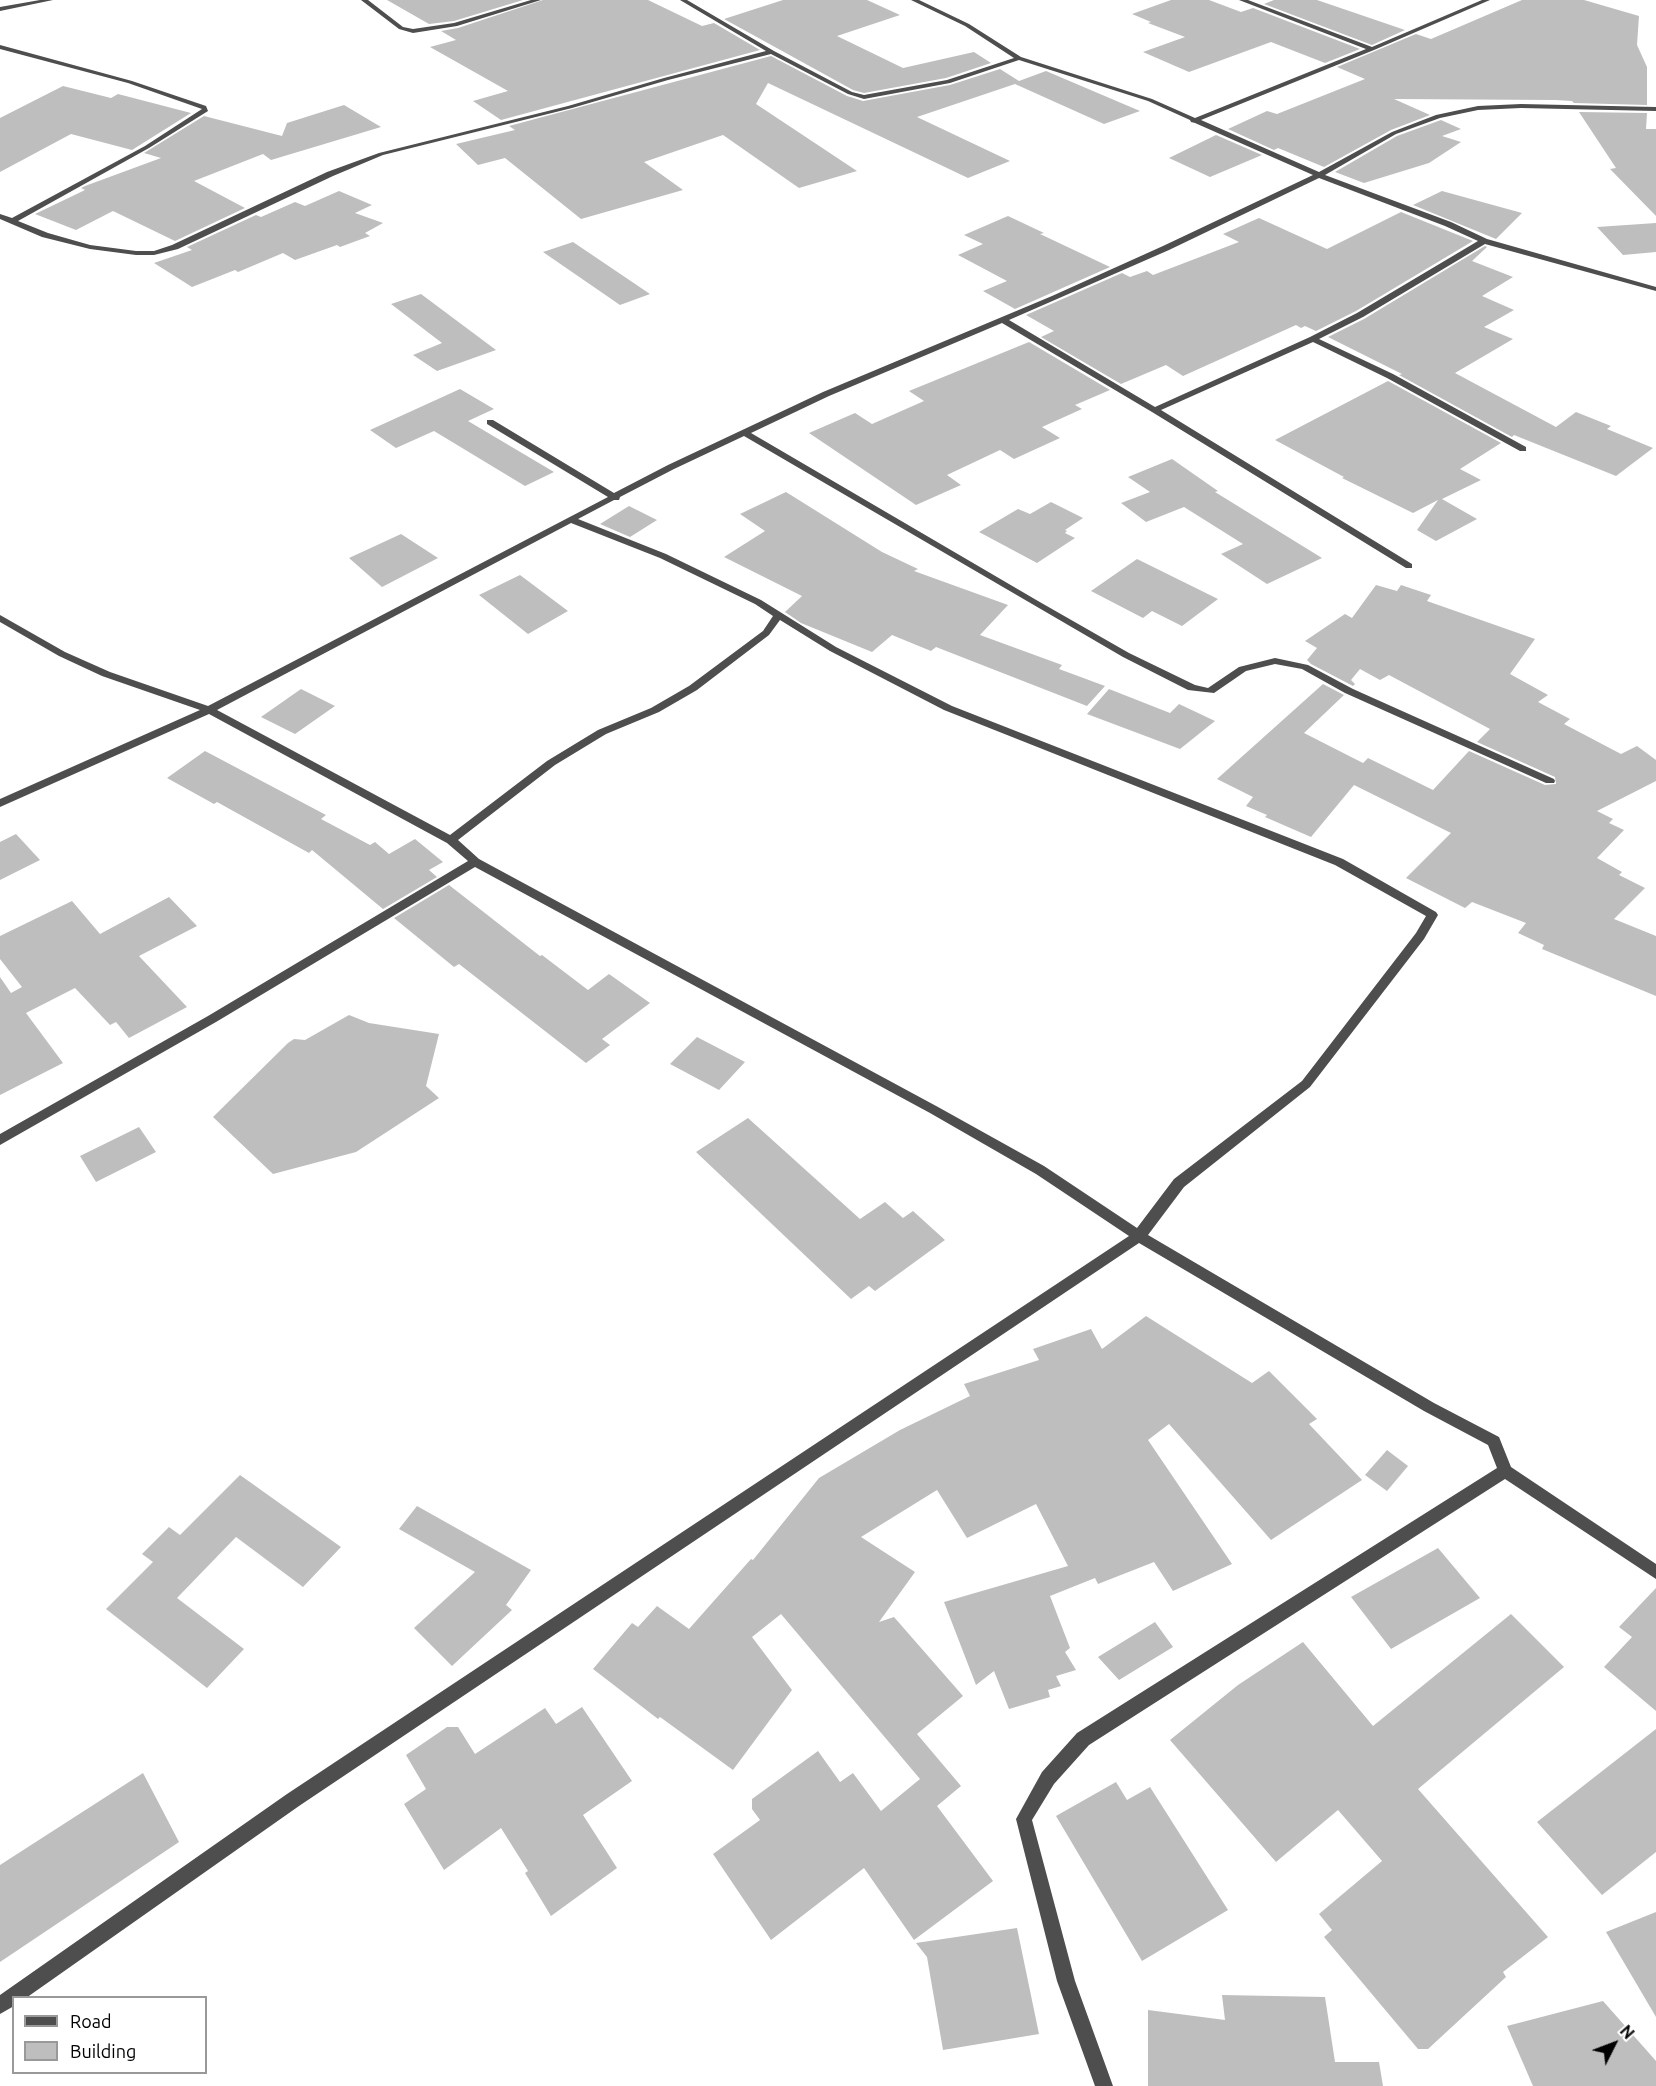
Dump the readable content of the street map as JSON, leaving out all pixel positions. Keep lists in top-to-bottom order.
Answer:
{
  "legend": ["Road", "Building"],
  "north": "top right"
}
